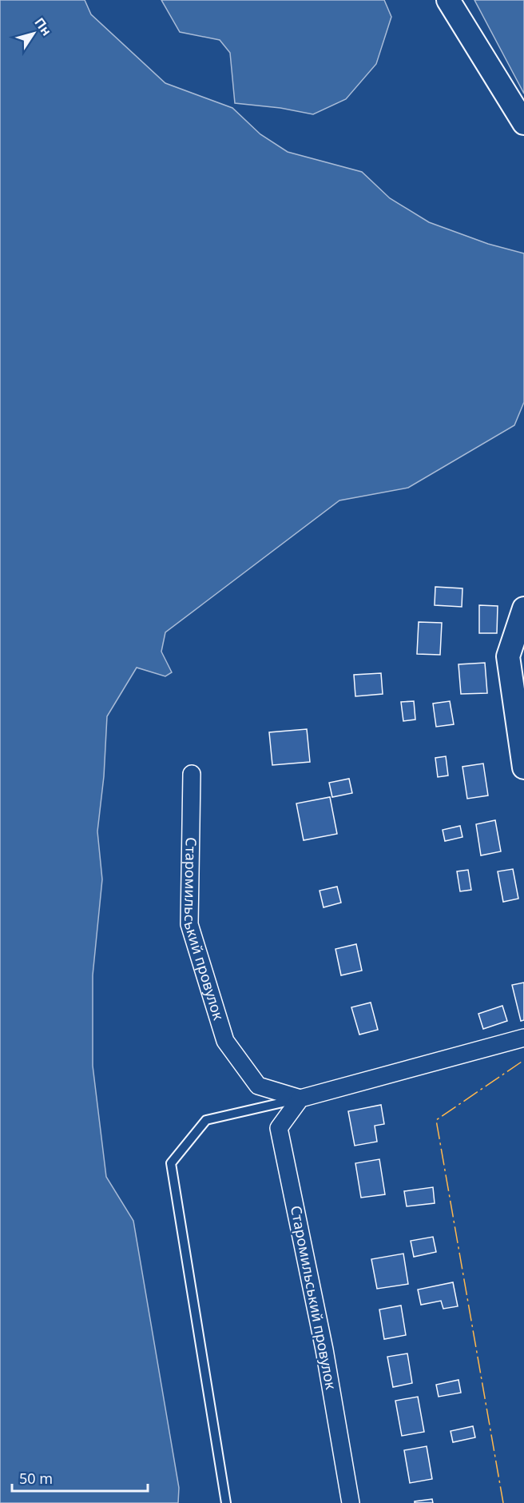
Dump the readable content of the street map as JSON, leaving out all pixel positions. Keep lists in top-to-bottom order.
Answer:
{
  "streets": {
    "street": ["Старомильський провулок"]
  },
  "scale_bar": "50 m",
  "north": "top right"
}
